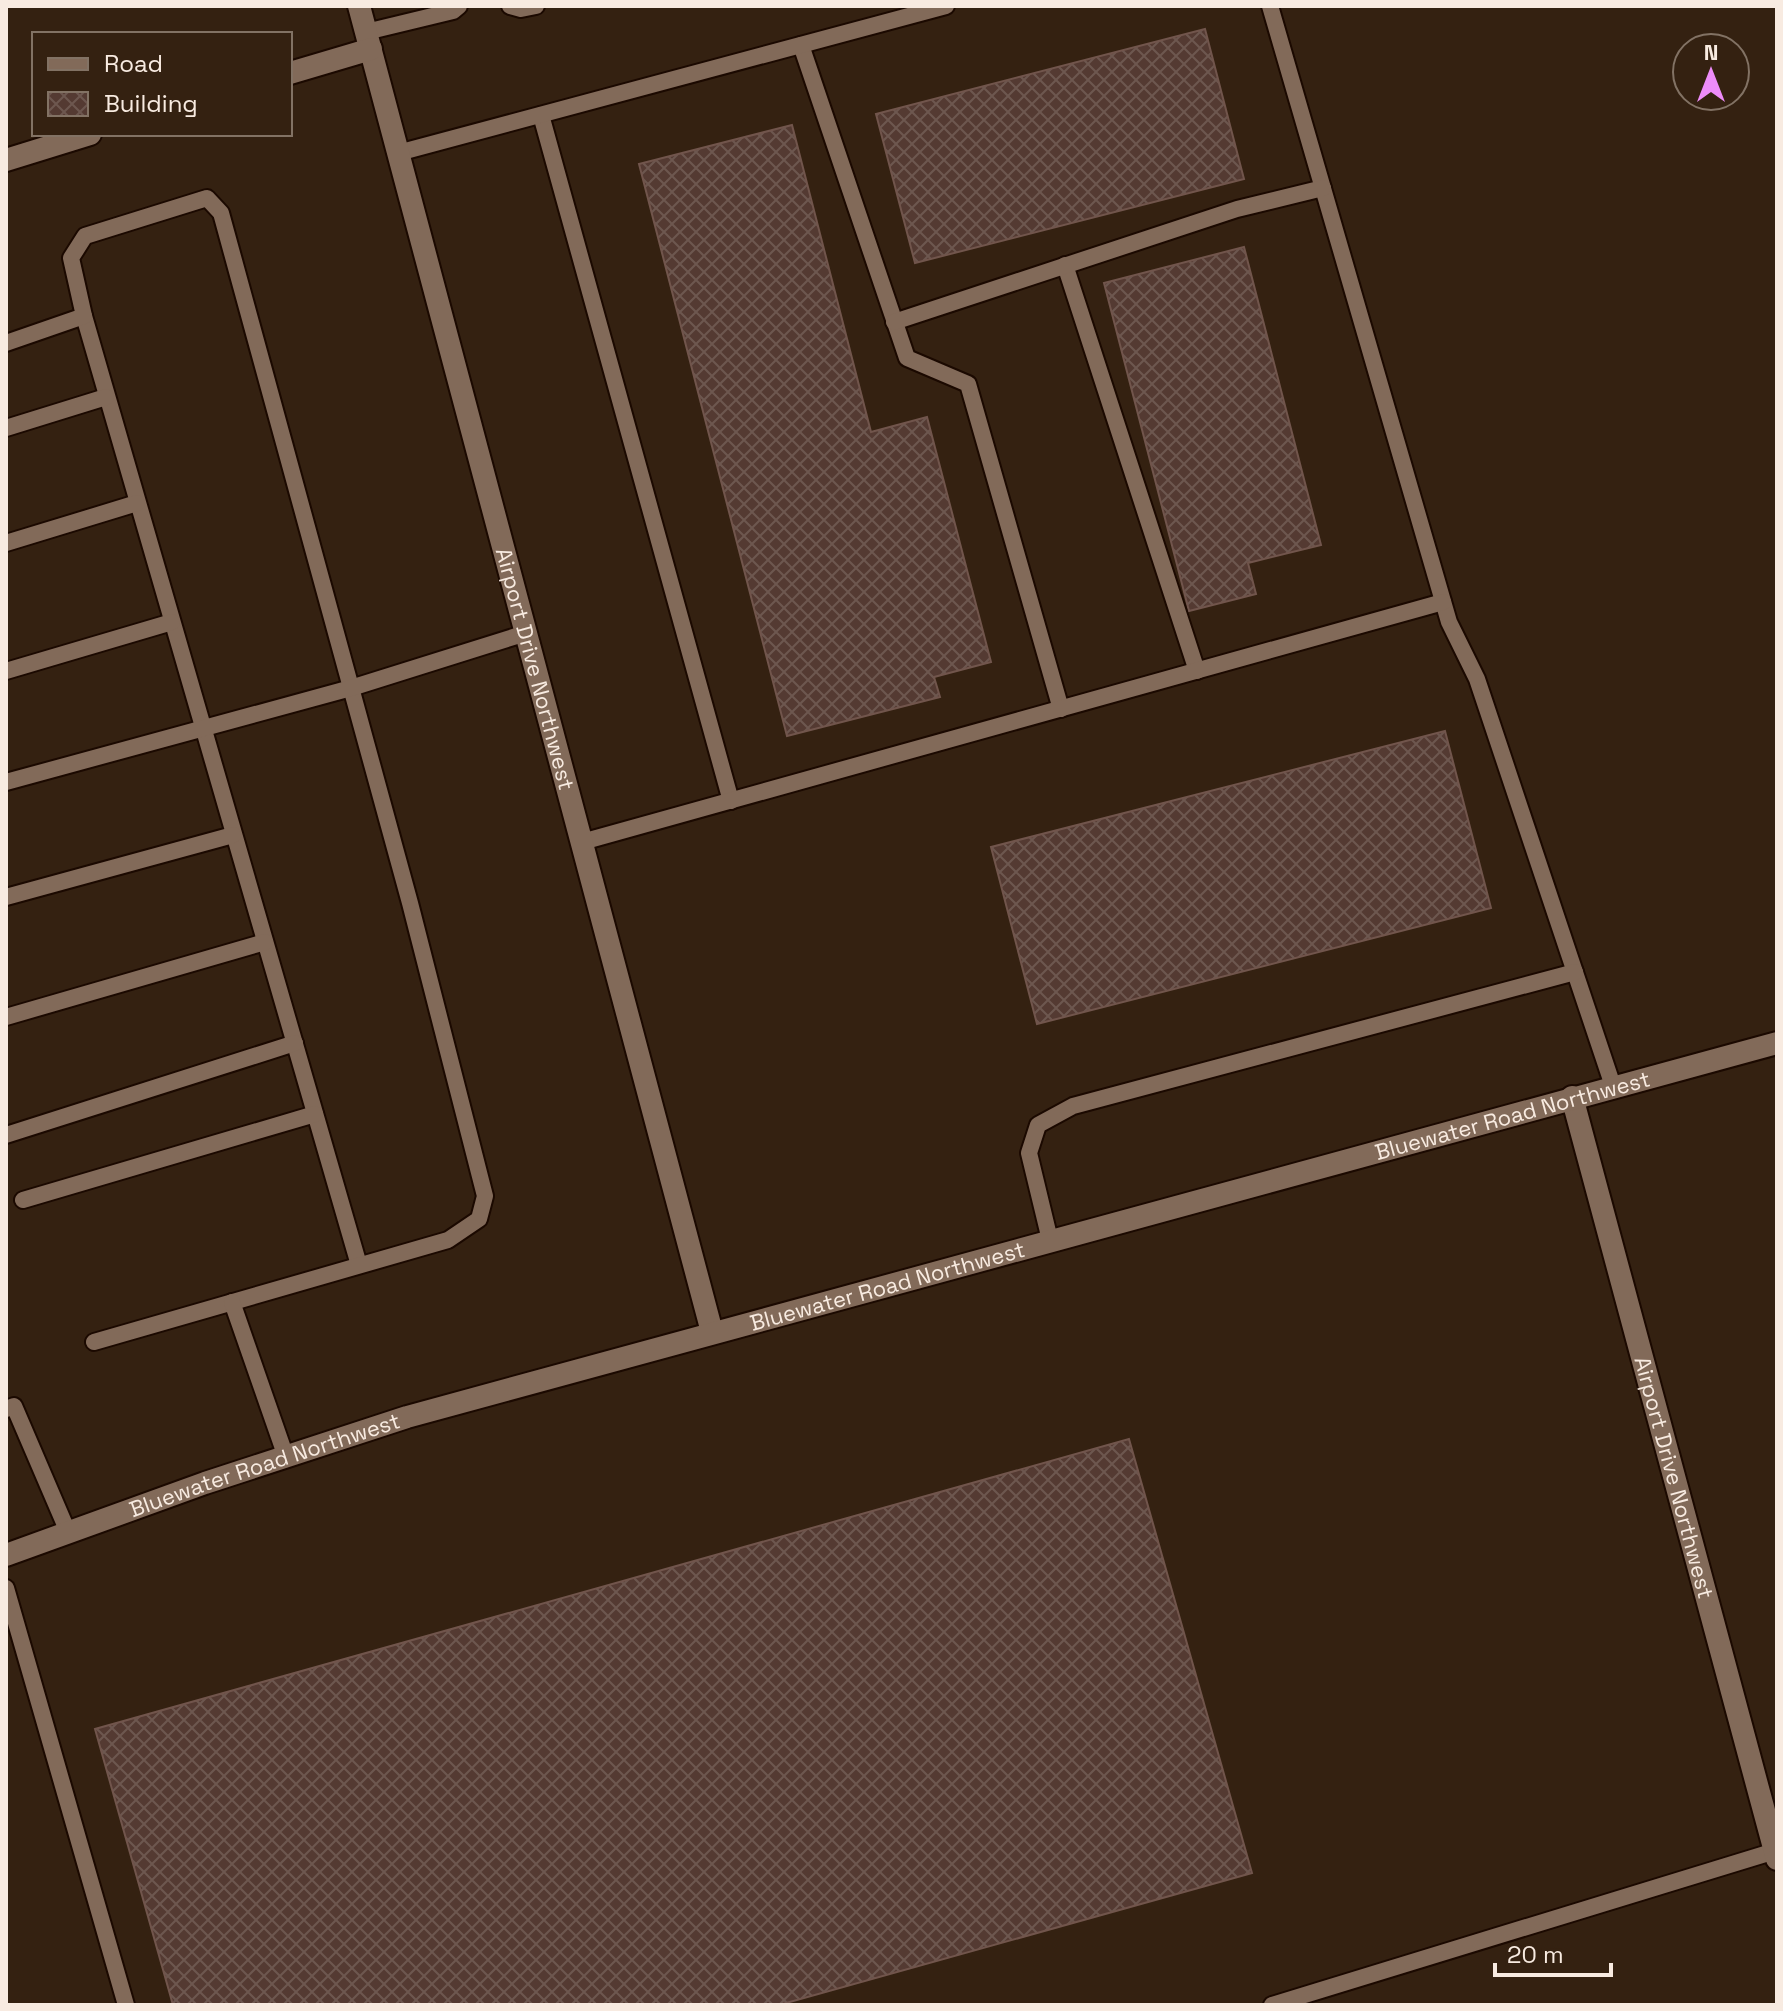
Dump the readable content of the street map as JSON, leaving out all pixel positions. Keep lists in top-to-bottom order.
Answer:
{
  "streets": {
    "street": ["Airport Drive Northwest", "Bluewater Road Northwest"]
  },
  "crossings": [
    ["Airport Drive Northwest", "Bluewater Road Northwest"]
  ],
  "legend": ["Road", "Building"],
  "scale_bar": "20 m",
  "north": "top"
}
